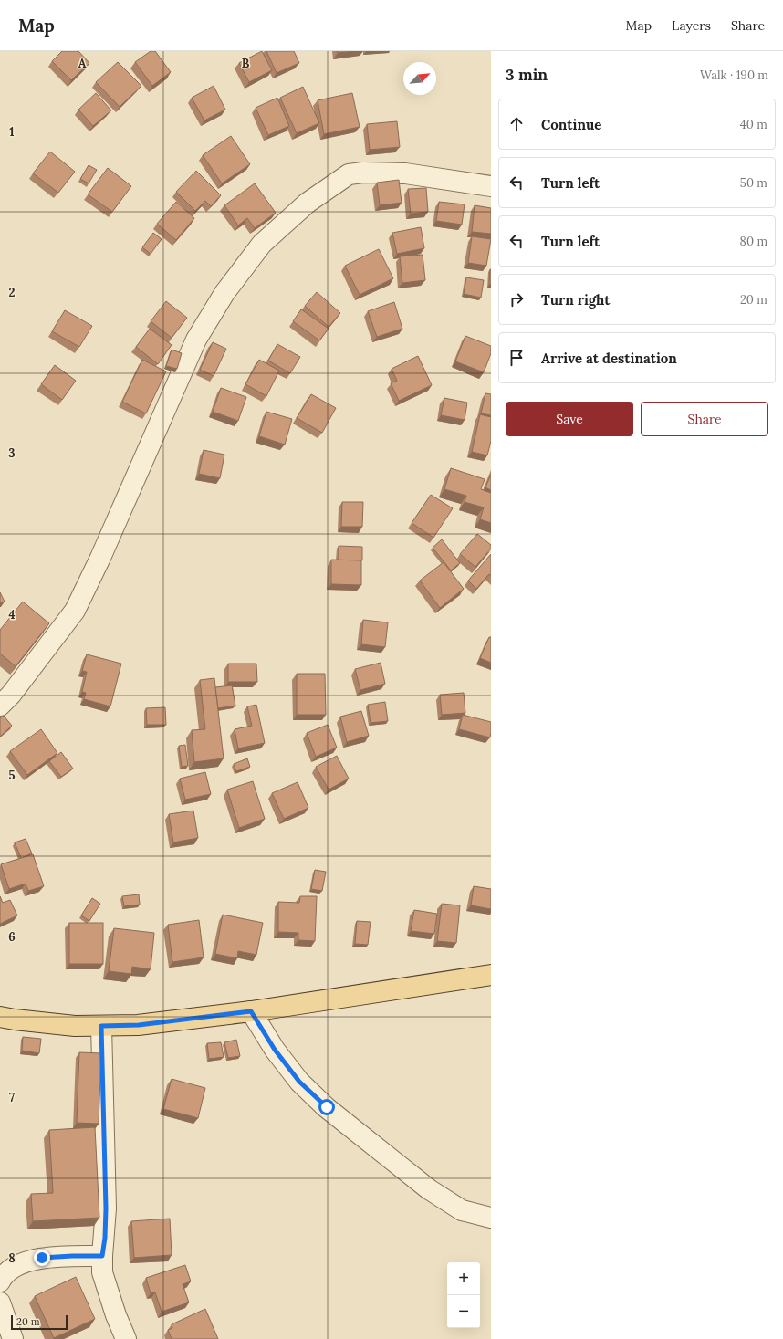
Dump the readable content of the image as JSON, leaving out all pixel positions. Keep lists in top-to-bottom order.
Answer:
{
  "scale_bar": "20 m",
  "north": "top right",
  "page": {
    "header": "Map",
    "nav": ["Map", "Layers", "Share"],
    "heading": ["3 min", "Walk · 190 m"],
    "list": [
      ["Continue", "40 m"],
      ["Turn left", "50 m"],
      ["Turn left", "80 m"],
      ["Turn right", "20 m"],
      "Arrive at destination"
    ],
    "buttons": ["Save", "Share"],
    "map_buttons": ["+", "−"],
    "scale": "20 m"
  },
  "grid": {
    "columns": ["A", "B"],
    "rows": [
      "1",
      "2",
      "3",
      "4",
      "5",
      "6",
      "7",
      "8"
    ]
  }
}
